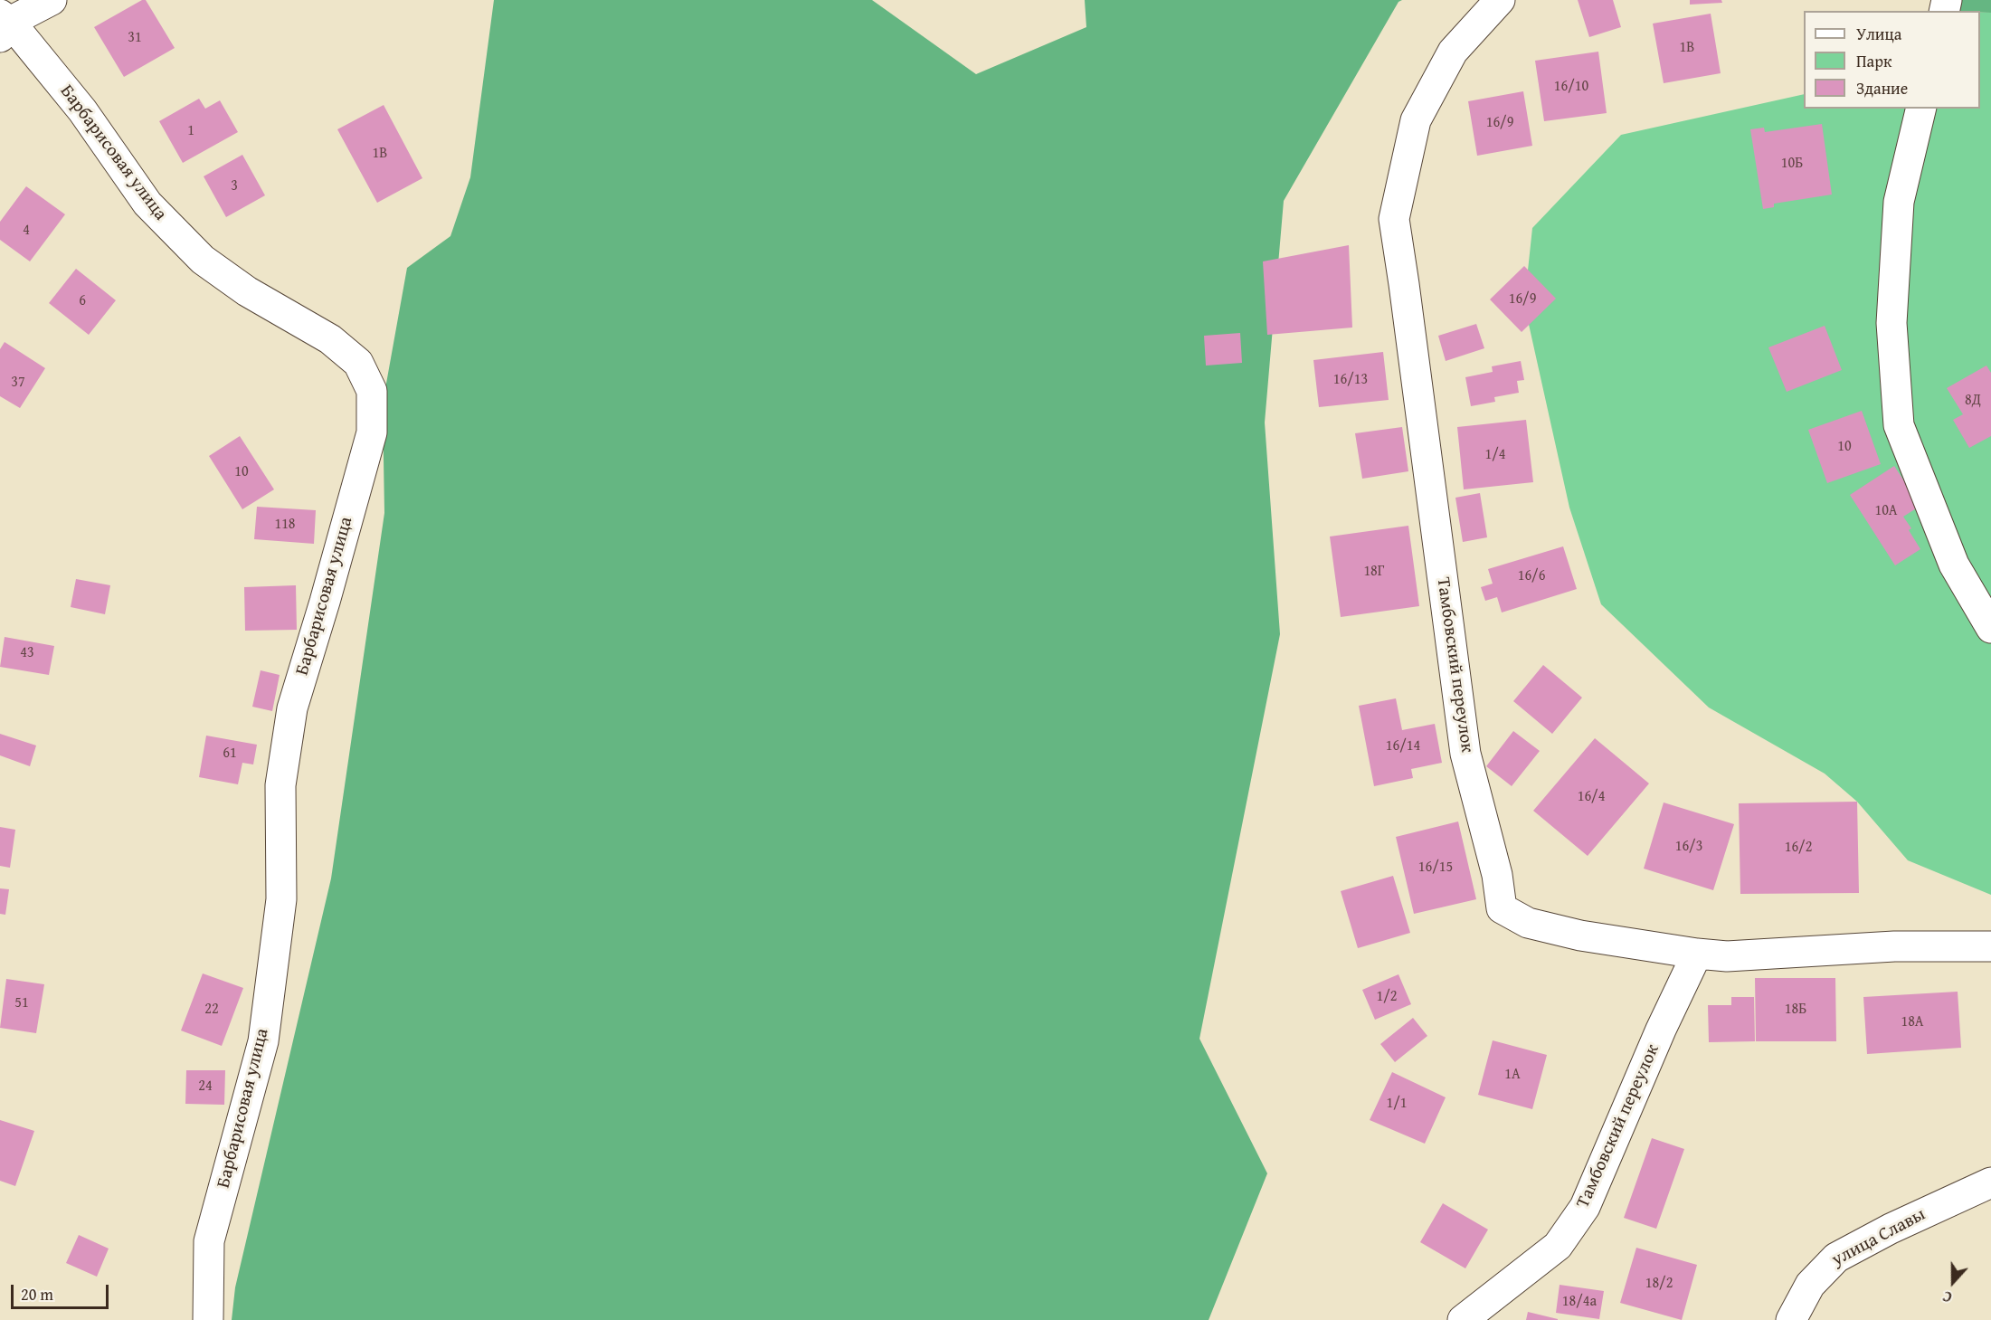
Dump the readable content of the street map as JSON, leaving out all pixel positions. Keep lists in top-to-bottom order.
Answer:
{
  "streets": {
    "street": ["Барбарисовая улица", "Тамбовский переулок", "улица Славы"]
  },
  "house_numbers": [
    "31",
    "1В",
    "16/10",
    "16/9",
    "1",
    "1В",
    "10Б",
    "3",
    "4",
    "16/9",
    "6",
    "16/13",
    "37",
    "8Д",
    "10",
    "1/4",
    "10",
    "10А",
    "118",
    "18Г",
    "16/6",
    "43",
    "16/14",
    "61",
    "16/4",
    "16/3",
    "16/2",
    "16/15",
    "1/2",
    "51",
    "22",
    "18Б",
    "18А",
    "1А",
    "24",
    "1/1",
    "18/2",
    "18/4а"
  ],
  "legend": ["Улица", "Парк", "Здание"],
  "scale_bar": "20 m",
  "north": "bottom"
}
